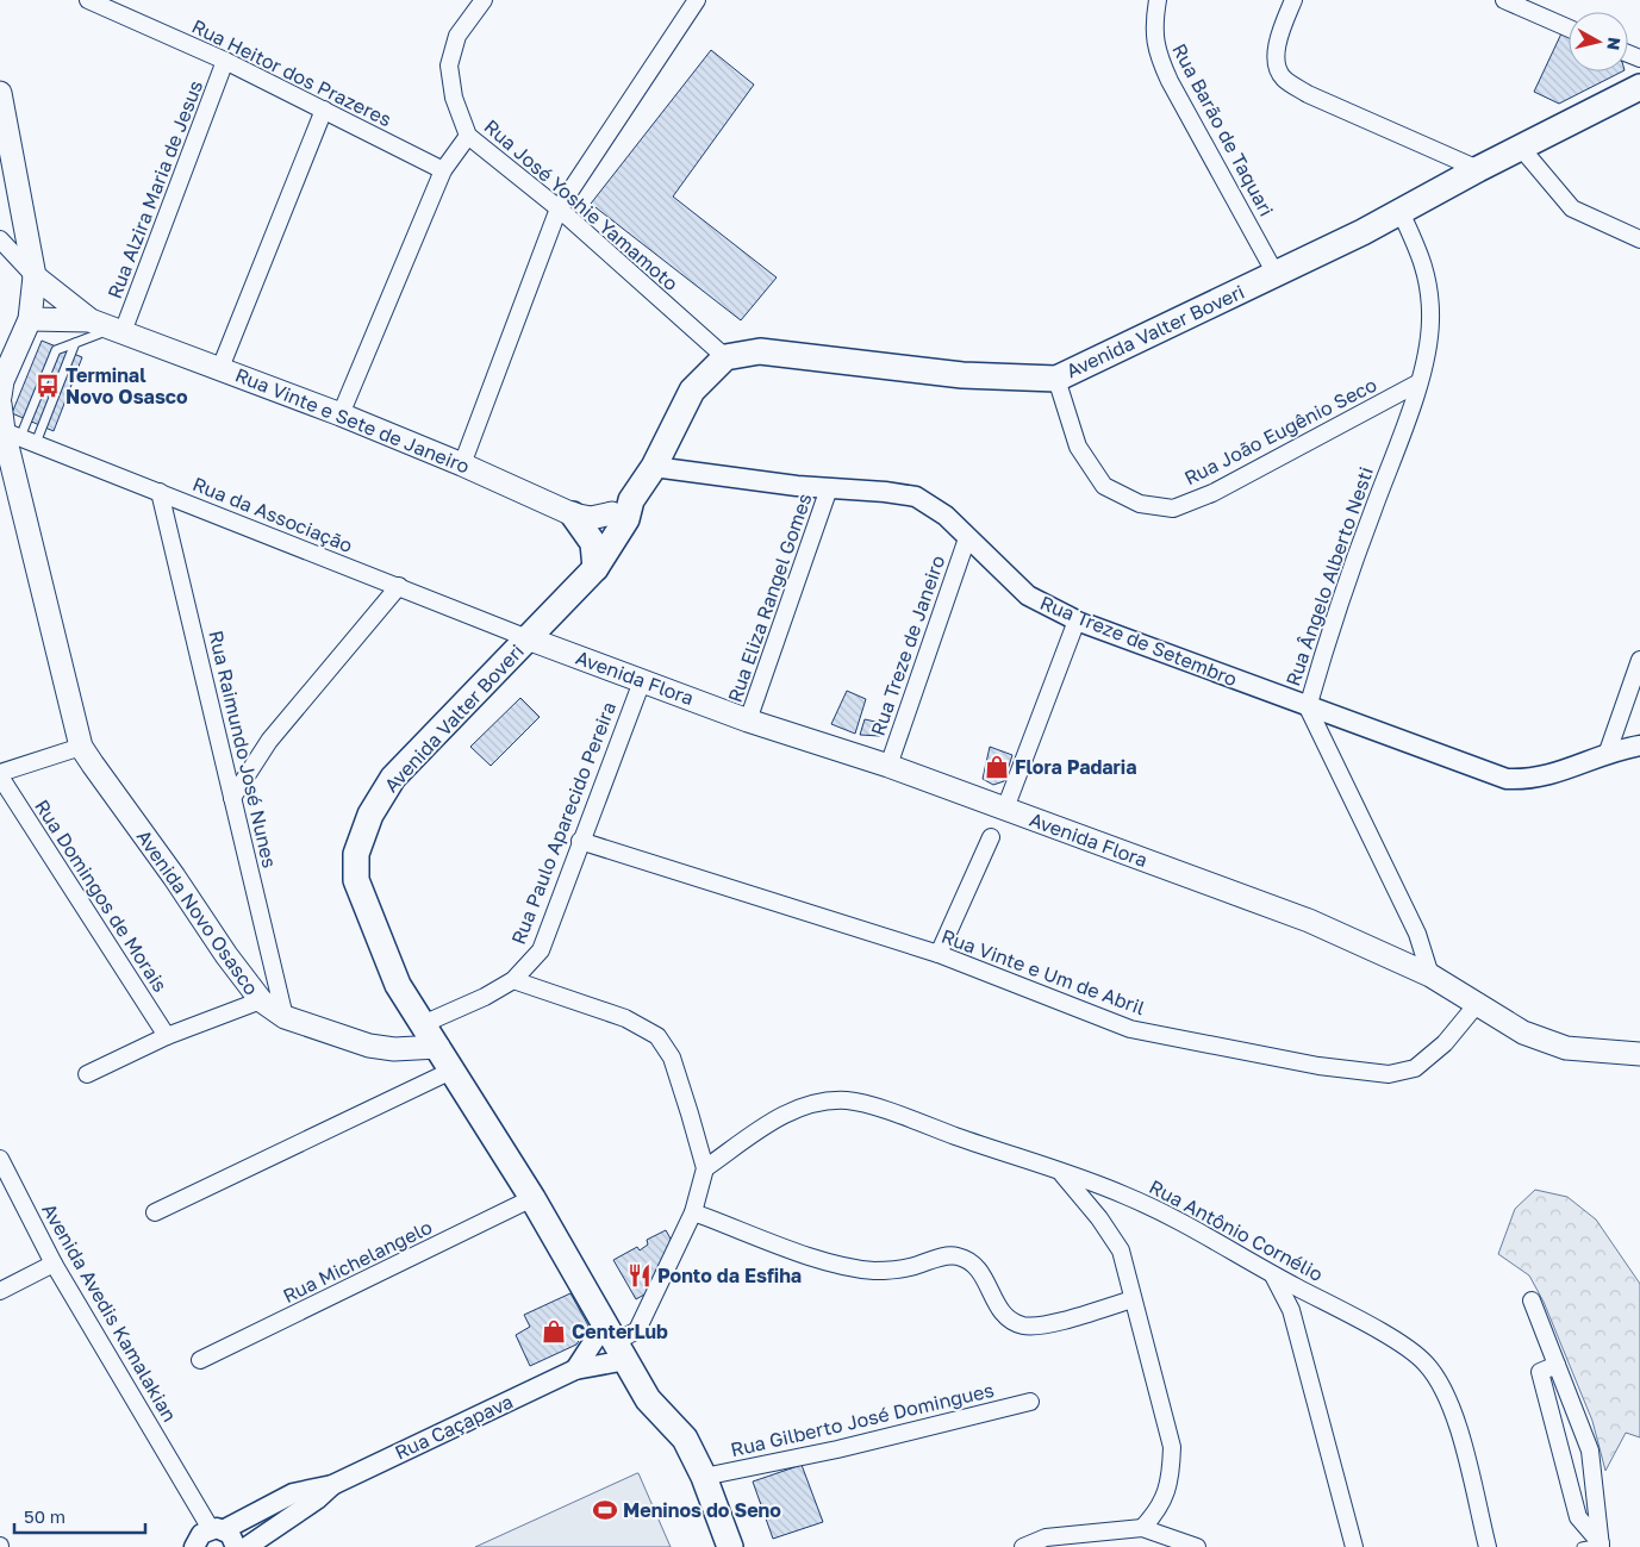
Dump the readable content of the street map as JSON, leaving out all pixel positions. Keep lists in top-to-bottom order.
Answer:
{
  "streets": {
    "main road": [
      "Avenida Valter Boveri",
      "Rua Vinte e Sete de Janeiro",
      "Avenida Flora",
      "Avenida Novo Osasco"
    ],
    "street": [
      "Rua Heitor dos Prazeres",
      "Rua Barão de Taquari",
      "Rua Alzira Maria de Jesus",
      "Rua José Yoshie Yamamoto",
      "Rua João Eugênio Seco",
      "Rua da Associação",
      "Rua Ângelo Alberto Nesti",
      "Rua Eliza Rangel Gomes",
      "Rua Treze de Setembro",
      "Rua Treze de Janeiro",
      "Rua Raimundo José Nunes",
      "Rua Paulo Aparecido Pereira",
      "Rua Domingos de Morais",
      "Rua Vinte e Um de Abril",
      "Rua Antônio Cornélio",
      "Rua Michelangelo",
      "Avenida Avedis Kamalakian",
      "Rua Gilberto José Domingues",
      "Rua Caçapava"
    ]
  },
  "crossings": [
    ["Rua Heitor dos Prazeres", "Rua Alzira Maria de Jesus"],
    ["Rua Barão de Taquari", "Avenida Valter Boveri"],
    ["Rua Alzira Maria de Jesus", "Rua Vinte e Sete de Janeiro"],
    ["Rua José Yoshie Yamamoto", "Avenida Valter Boveri"],
    ["Avenida Valter Boveri", "Rua Vinte e Sete de Janeiro"],
    ["Avenida Valter Boveri", "Rua João Eugênio Seco"],
    ["Avenida Valter Boveri", "Rua da Associação"],
    ["Avenida Valter Boveri", "Rua Ângelo Alberto Nesti"],
    ["Avenida Valter Boveri", "Rua Treze de Setembro"],
    ["Avenida Valter Boveri", "Avenida Flora"],
    ["Avenida Valter Boveri", "Rua Paulo Aparecido Pereira"],
    ["Avenida Valter Boveri", "Avenida Novo Osasco"],
    ["Rua João Eugênio Seco", "Rua Ângelo Alberto Nesti"],
    ["Rua da Associação", "Avenida Flora"],
    ["Rua da Associação", "Rua Raimundo José Nunes"],
    ["Rua da Associação", "Avenida Novo Osasco"],
    ["Rua Ângelo Alberto Nesti", "Rua Treze de Setembro"],
    ["Rua Ângelo Alberto Nesti", "Avenida Flora"],
    ["Rua Eliza Rangel Gomes", "Rua Treze de Setembro"],
    ["Rua Eliza Rangel Gomes", "Avenida Flora"],
    ["Rua Treze de Setembro", "Rua Treze de Janeiro"],
    ["Rua Treze de Janeiro", "Avenida Flora"],
    ["Avenida Flora", "Rua Paulo Aparecido Pereira"],
    ["Avenida Flora", "Rua Vinte e Um de Abril"],
    ["Rua Raimundo José Nunes", "Avenida Novo Osasco"],
    ["Rua Paulo Aparecido Pereira", "Rua Vinte e Um de Abril"],
    ["Avenida Avedis Kamalakian", "Rua Caçapava"]
  ],
  "places": {
    "bus stop": ["Terminal Novo Osasco"],
    "shop": ["Flora Padaria", "CenterLub"],
    "restaurant": ["Ponto da Esfiha"],
    "sports": ["Meninos do Seno"]
  },
  "scale_bar": "50 m",
  "north": "right"
}
